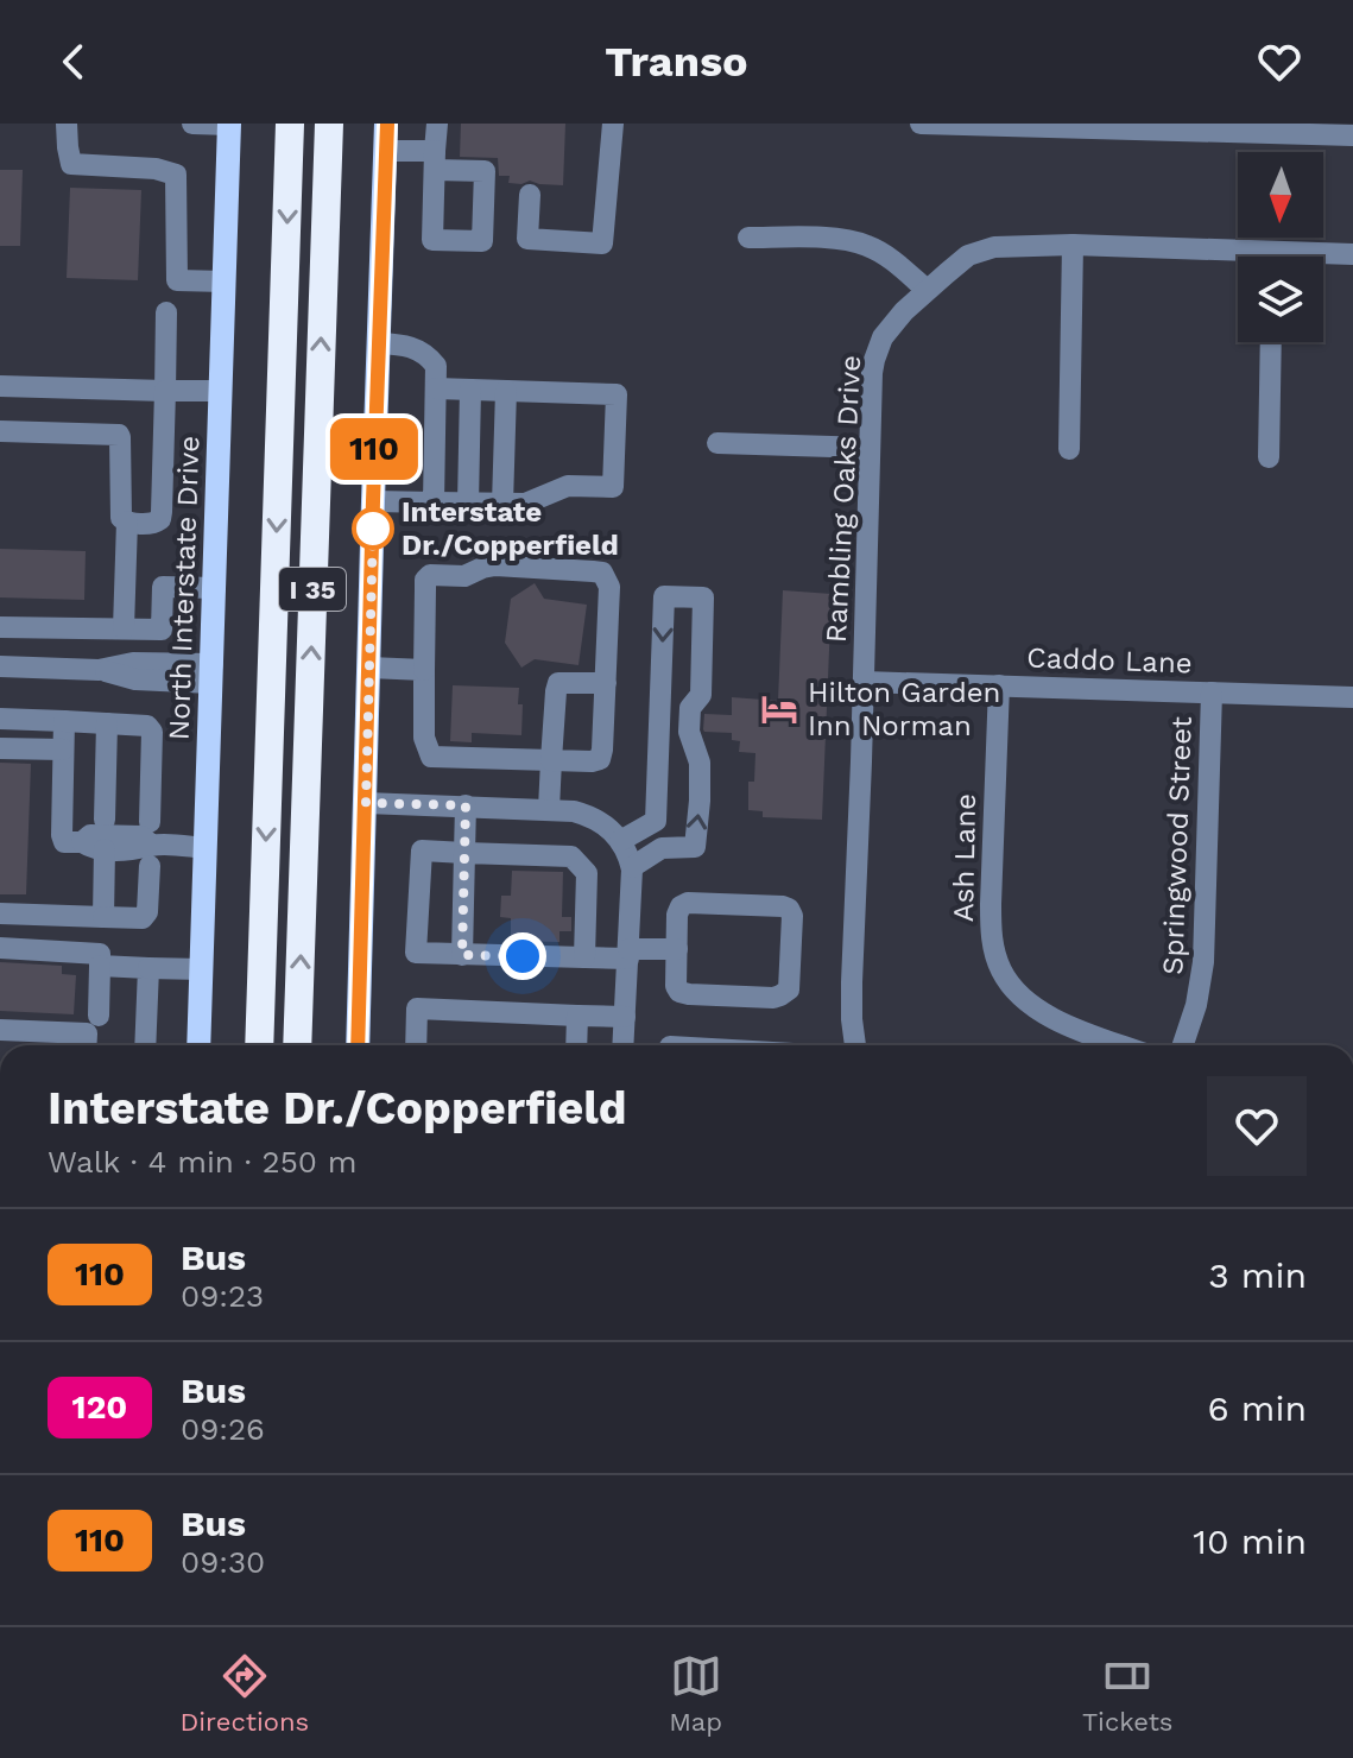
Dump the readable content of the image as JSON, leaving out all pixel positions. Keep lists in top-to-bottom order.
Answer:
{
  "streets": {
    "highway": ["I 35"],
    "main road": ["North Interstate Drive"],
    "street": [
      "Rambling Oaks Drive",
      "Caddo Lane",
      "Springwood Street",
      "Ash Lane"
    ]
  },
  "crossings": [
    ["Rambling Oaks Drive", "Caddo Lane"],
    ["Caddo Lane", "Springwood Street"],
    ["Caddo Lane", "Ash Lane"]
  ],
  "places": {
    "other": ["Interstate Dr./Copperfield"],
    "hotel": ["Hilton Garden Inn Norman"]
  },
  "lines": ["bus line 110"],
  "north": "bottom",
  "page": {
    "header": "Transo",
    "on_map": "110",
    "heading": ["Interstate Dr./Copperfield", "Walk · 4 min · 250 m"],
    "list": [
      {
        "mark": "110",
        "name": "Bus",
        "note": "09:23",
        "value": "3 min"
      },
      {
        "mark": "120",
        "name": "Bus",
        "note": "09:26",
        "value": "6 min"
      },
      {
        "mark": "110",
        "name": "Bus",
        "note": "09:30",
        "value": "10 min"
      }
    ],
    "tabs": ["Directions", "Map", "Tickets"]
  }
}
